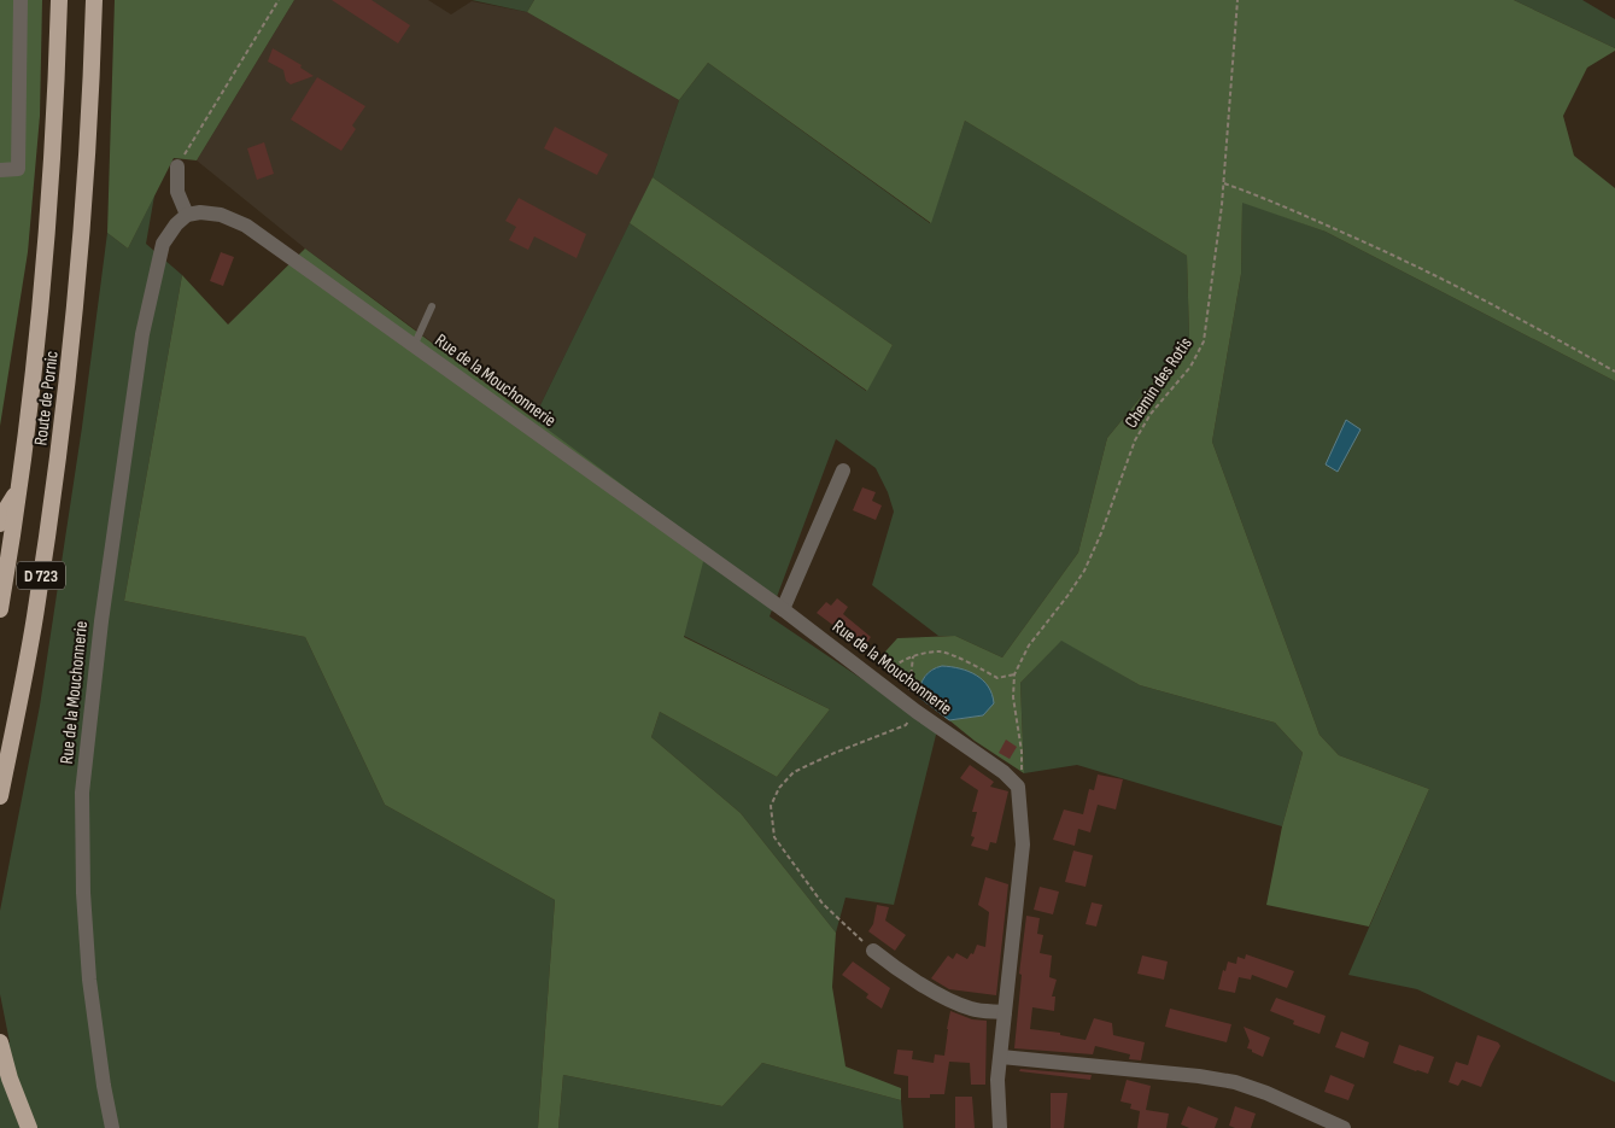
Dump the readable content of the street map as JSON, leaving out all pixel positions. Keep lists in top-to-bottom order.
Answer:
{
  "streets": {
    "highway": ["Route de Pornic", "D 723"],
    "street": ["Rue de la Mouchonnerie"],
    "path": ["Chemin des Rotis"]
  },
  "crossings": [
    ["Rue de la Mouchonnerie", "Chemin des Rotis"]
  ]
}
